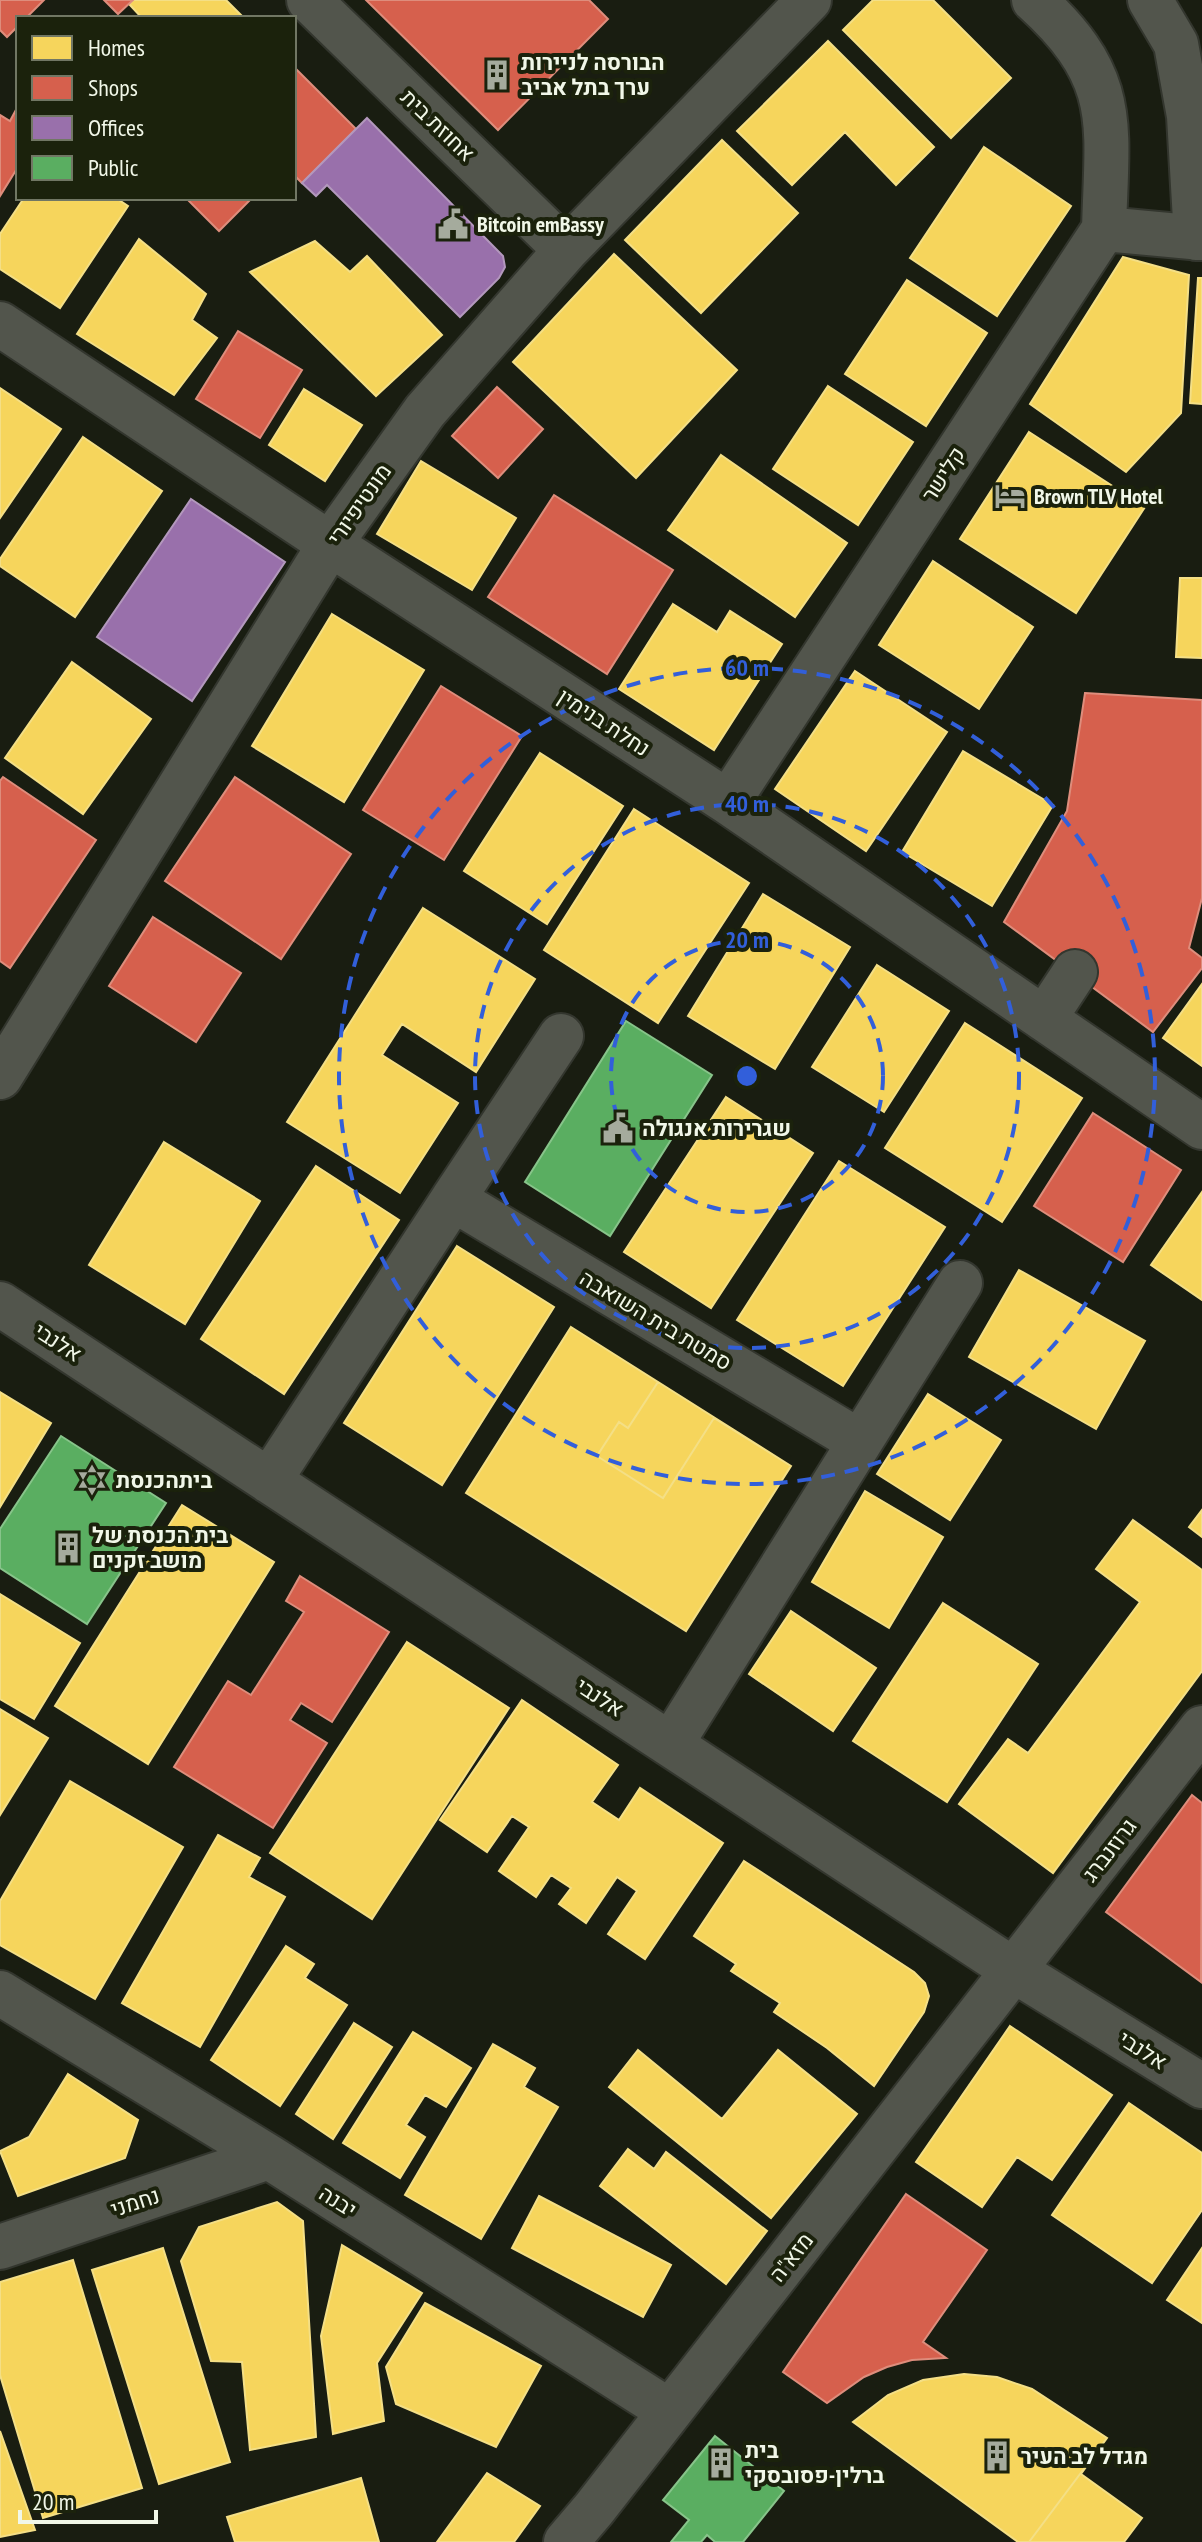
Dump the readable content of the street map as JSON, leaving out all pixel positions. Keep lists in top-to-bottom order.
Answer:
{
  "streets": {
    "street": [
      "אחוזת בית",
      "קלישר",
      "מונטיפיורי",
      "נחלת בנימין",
      "סמטת בית השואבה",
      "אלנבי",
      "גרוזנברג",
      "יבנה",
      "נחמני",
      "מזא\"ה"
    ]
  },
  "crossings": [
    ["אחוזת בית", "מונטיפיורי"],
    ["קלישר", "נחלת בנימין"],
    ["מונטיפיורי", "נחלת בנימין"],
    ["אלנבי", "גרוזנברג"],
    ["אלנבי", "מזא\"ה"],
    ["גרוזנברג", "מזא\"ה"],
    ["יבנה", "נחמני"],
    ["יבנה", "מזא\"ה"]
  ],
  "places": {
    "building": [
      "הבורסה לניירות ערך בתל אביב",
      "בית הכנסת של מושב זקנים",
      "מגדל לב העיר",
      "בית ברלין-פסובסקי"
    ],
    "public building": ["Bitcoin emBassy", "שגרירות אנגולה"],
    "hotel": ["Brown TLV Hotel"],
    "synagogue": ["ביתהכנסת"]
  },
  "legend": [
    "Homes",
    "Shops",
    "Offices",
    "Public"
  ],
  "scale_bar": "20 m",
  "rings": ["60 m", "40 m", "20 m"]
}
